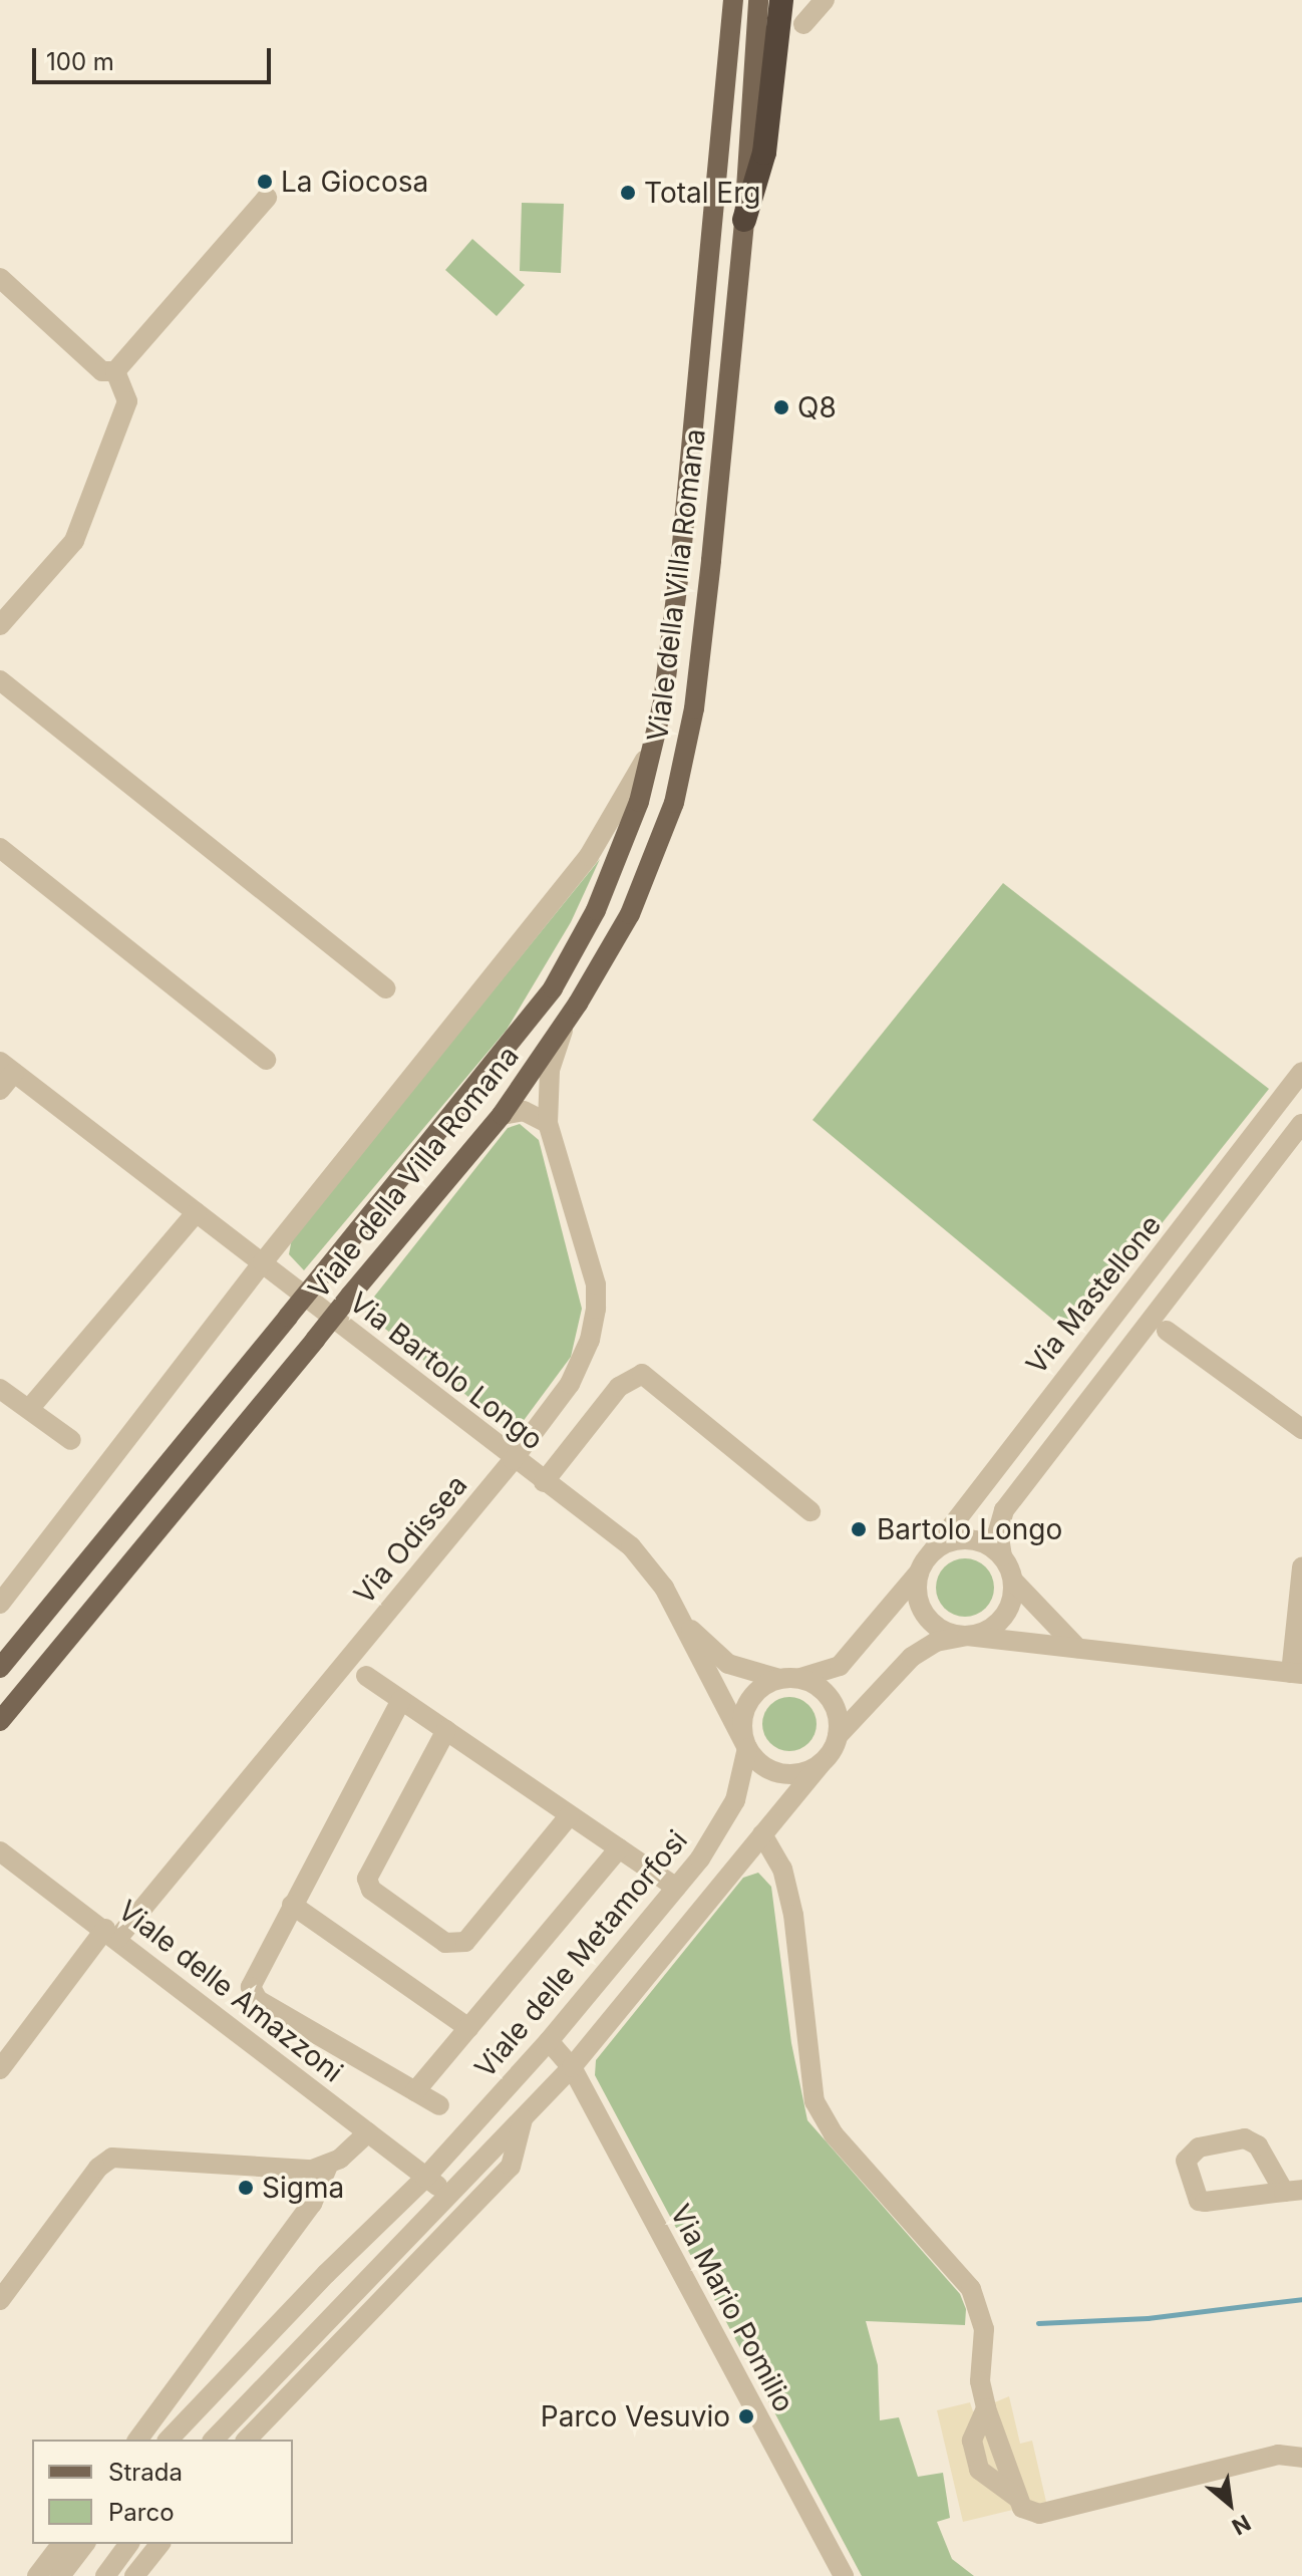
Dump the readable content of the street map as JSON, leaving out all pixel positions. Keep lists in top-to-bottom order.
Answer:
{
  "streets": {
    "main road": ["Viale della Villa Romana"],
    "street": [
      "Via Mastellone",
      "Via Bartolo Longo",
      "Via Odissea",
      "Viale delle Metamorfosi",
      "Viale delle Amazzoni",
      "Via Mario Pomilio"
    ]
  },
  "crossings": [
    ["Viale della Villa Romana", "Via Bartolo Longo"],
    ["Viale della Villa Romana", "Via Odissea"],
    ["Via Bartolo Longo", "Via Odissea"],
    ["Via Bartolo Longo", "Viale delle Metamorfosi"],
    ["Via Odissea", "Viale delle Amazzoni"],
    ["Viale delle Metamorfosi", "Viale delle Amazzoni"],
    ["Viale delle Metamorfosi", "Via Mario Pomilio"]
  ],
  "places": [
    "La Giocosa",
    "Total Erg",
    "Q8",
    "Bartolo Longo",
    "Sigma",
    "Parco Vesuvio"
  ],
  "legend": ["Strada", "Parco"],
  "scale_bar": "100 m",
  "north": "bottom right"
}
